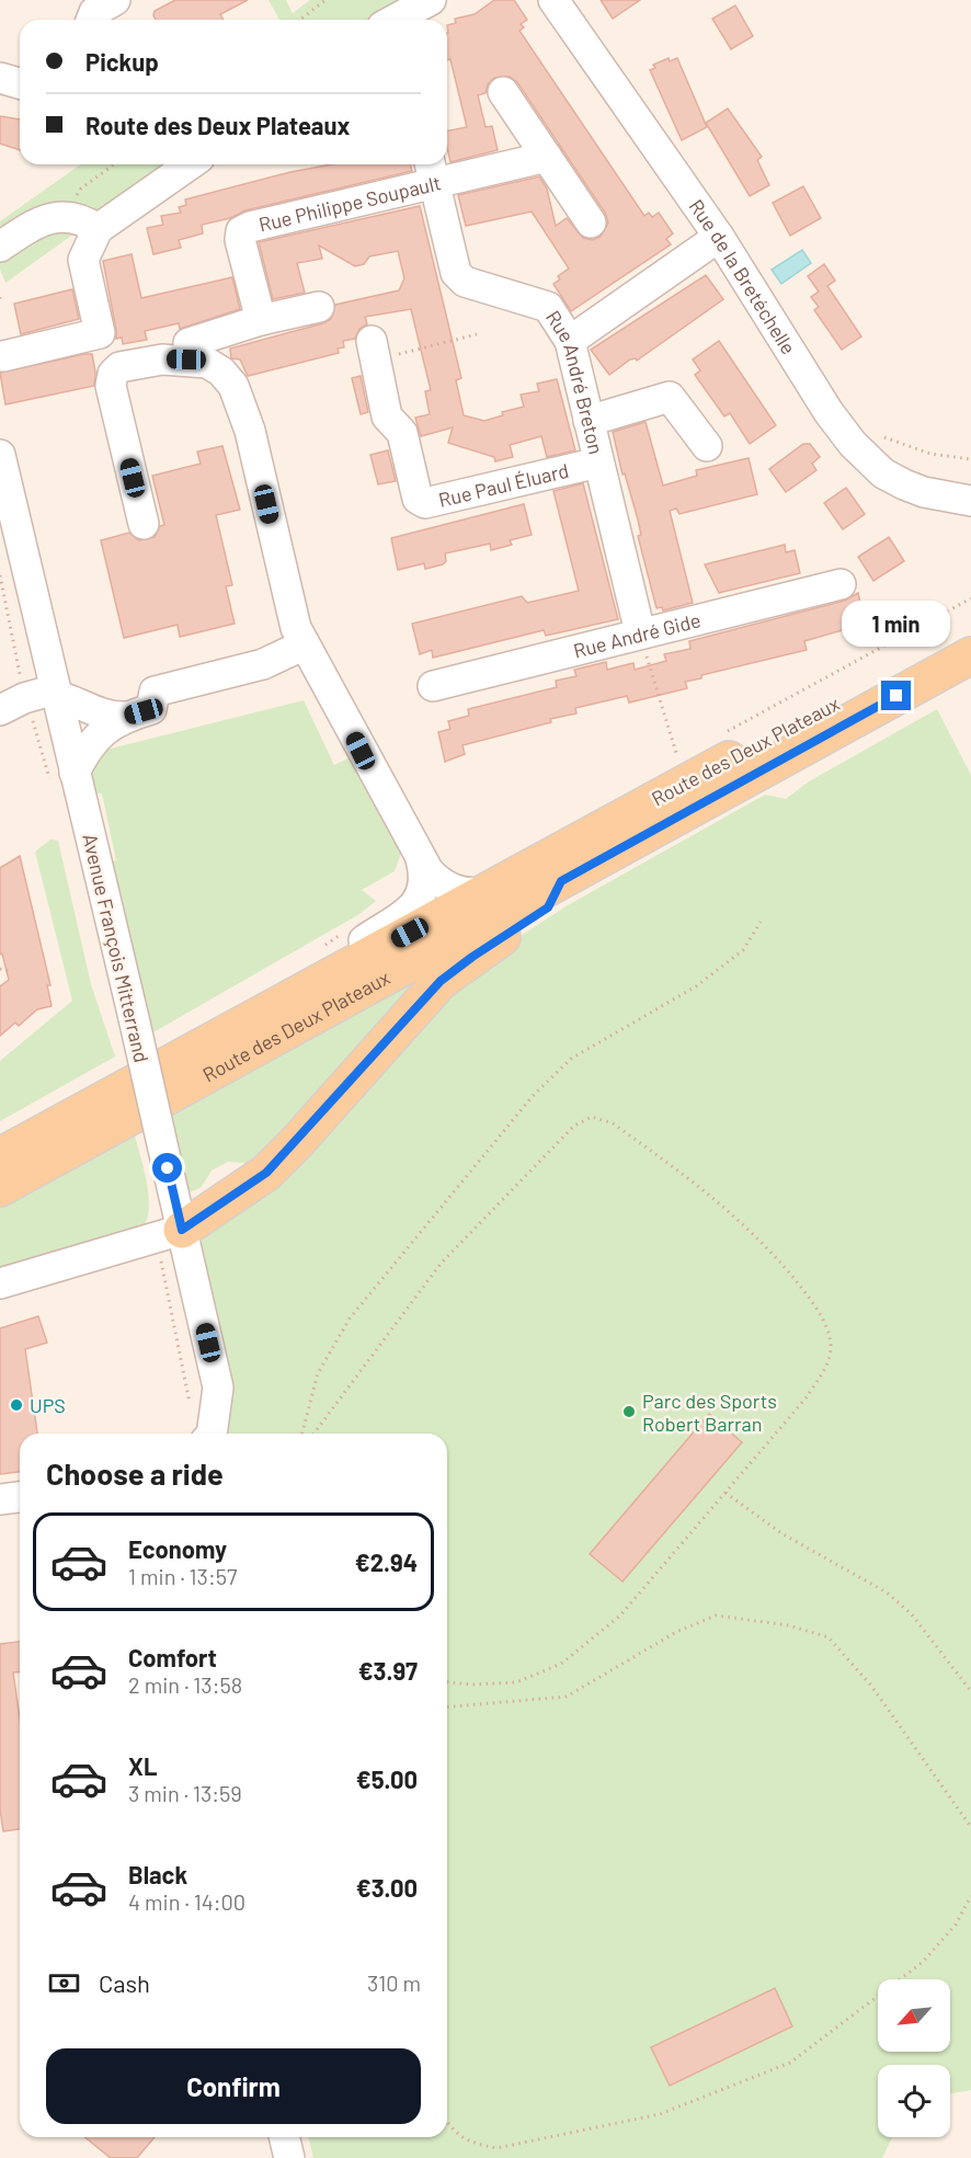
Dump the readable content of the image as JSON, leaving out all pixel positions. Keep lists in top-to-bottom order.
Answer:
{
  "streets": {
    "main road": ["Route des Deux Plateaux"],
    "street": [
      "Rue Philippe Soupault",
      "Rue de la Bretéchelle",
      "Rue André Breton",
      "Rue Paul Éluard",
      "Rue André Gide",
      "Avenue François Mitterrand"
    ]
  },
  "crossings": [
    ["Rue Philippe Soupault", "Rue André Breton"],
    ["Rue André Breton", "Rue Paul Éluard"],
    ["Rue André Breton", "Rue André Gide"]
  ],
  "places": ["UPS", "Parc des Sports Robert Barran"],
  "north": "bottom left",
  "page": {
    "banner": ["Pickup", "Route des Deux Plateaux"],
    "bubble": "1 min",
    "heading": "Choose a ride",
    "list": [
      {
        "name": "Economy",
        "note": "1 min · 13:57",
        "value": "€2.94"
      },
      {
        "name": "Comfort",
        "note": "2 min · 13:58",
        "value": "€3.97"
      },
      {
        "name": "XL",
        "note": "3 min · 13:59",
        "value": "€5.00"
      },
      {
        "name": "Black",
        "note": "4 min · 14:00",
        "value": "€3.00"
      }
    ],
    "pay": ["Cash", "310 m"],
    "buttons": "Confirm"
  }
}
